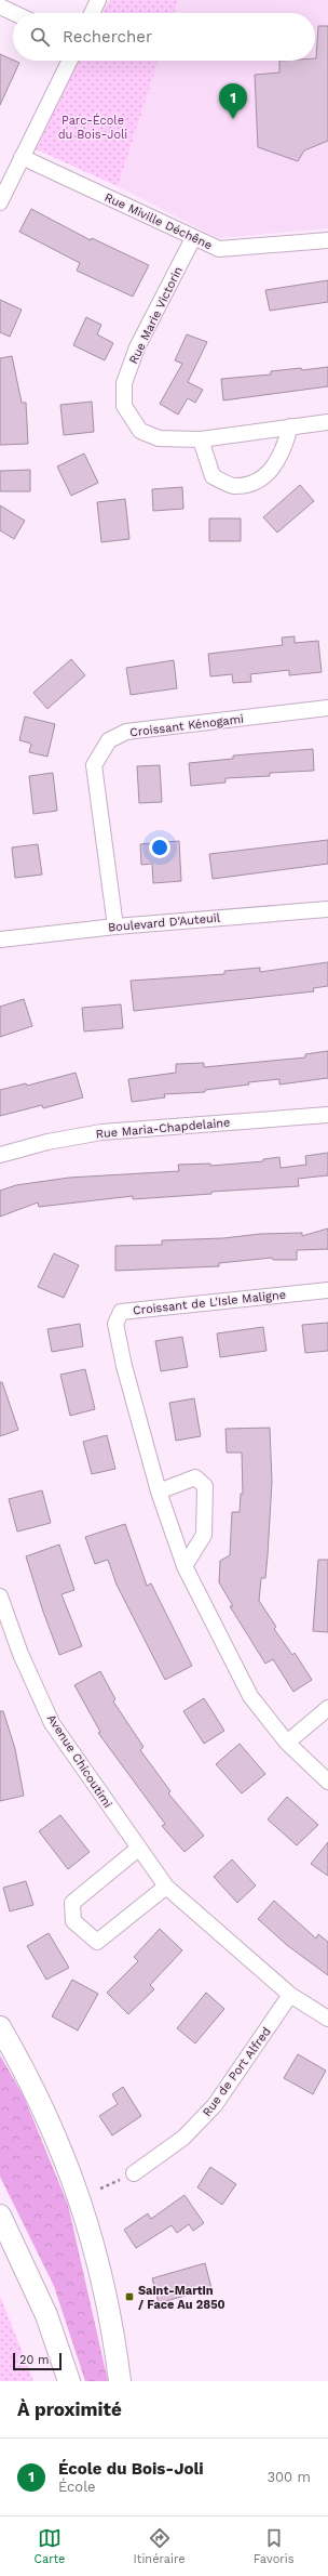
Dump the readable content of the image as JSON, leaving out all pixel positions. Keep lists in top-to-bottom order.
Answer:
{
  "streets": {
    "street": [
      "Rue Miville Déchêne",
      "Rue Marie Victorin",
      "Croissant Kénogami",
      "Boulevard D'Auteuil",
      "Rue Maria-Chapdelaine",
      "Croissant de L'Isle Maligne",
      "Avenue Chicoutimi",
      "Rue de Port Alfred"
    ]
  },
  "crossings": [
    ["Rue Miville Déchêne", "Rue Marie Victorin"],
    ["Croissant Kénogami", "Boulevard D'Auteuil"],
    ["Avenue Chicoutimi", "Rue de Port Alfred"]
  ],
  "parks": ["Parc-École du Bois-Joli"],
  "places": {
    "transit": ["Saint-Martin / Face Au 2850"]
  },
  "scale_bar": "20 m",
  "page": {
    "search": "Rechercher",
    "pins": "1",
    "scale": "20 m",
    "heading": "À proximité",
    "list": [
      {
        "mark": "1",
        "name": "École du Bois-Joli",
        "note": "École",
        "value": "300 m"
      }
    ],
    "nav": ["Carte", "Itinéraire", "Favoris"]
  }
}
